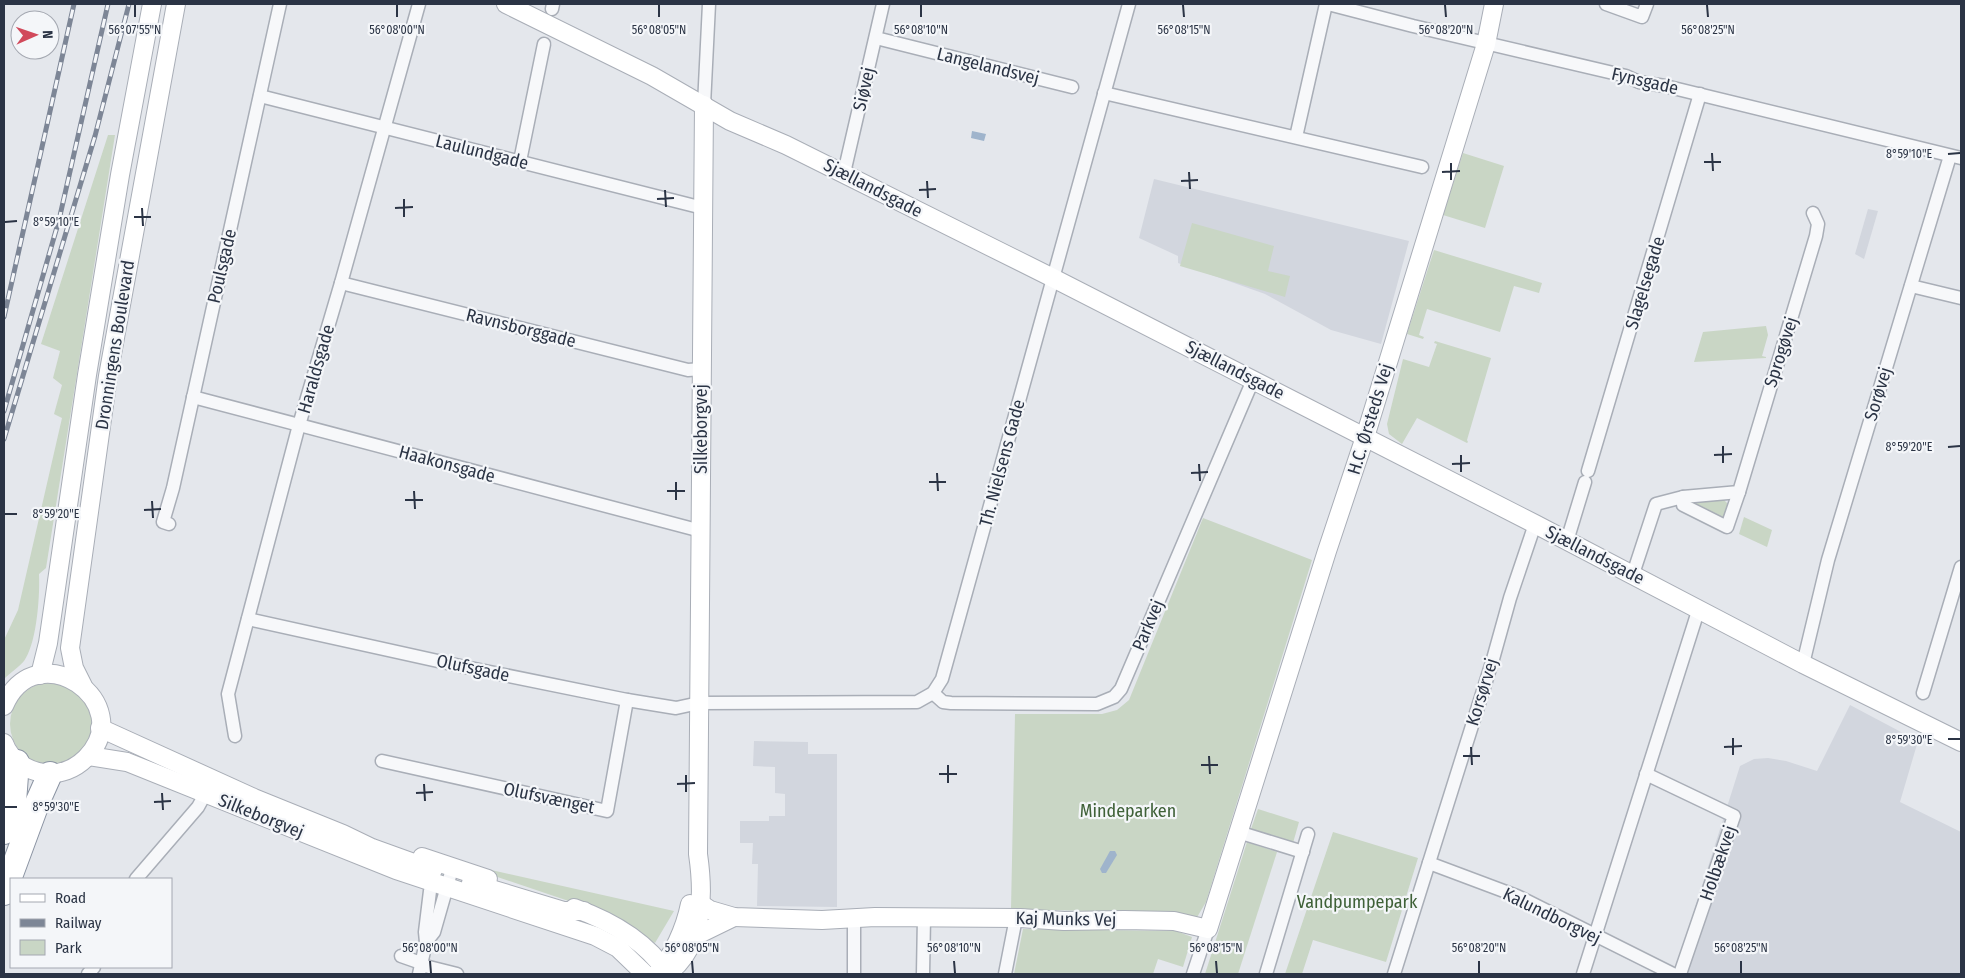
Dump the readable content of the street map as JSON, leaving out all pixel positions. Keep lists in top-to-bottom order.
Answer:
{
  "streets": {
    "street": [
      "Langelandsvej",
      "Fynsgade",
      "Siøvej",
      "Laulundgade",
      "Sjællandsgade",
      "Poulsgade",
      "Slagelsegade",
      "Ravnsborggade",
      "Dronningens Boulevard",
      "Sprogøvej",
      "Haraldsgade",
      "Sorøvej",
      "H.C. Ørsteds Vej",
      "Silkeborgvej",
      "Th. Nielsens Gade",
      "Haakonsgade",
      "Parkvej",
      "Olufsgade",
      "Korsørvej",
      "Olufsvænget",
      "Holbækvej",
      "Kalundborgvej",
      "Kaj Munks Vej"
    ]
  },
  "crossings": [
    ["Langelandsvej", "Siøvej"],
    ["Fynsgade", "Slagelsegade"],
    ["Fynsgade", "Sorøvej"],
    ["Fynsgade", "H.C. Ørsteds Vej"],
    ["Siøvej", "Sjællandsgade"],
    ["Laulundgade", "Poulsgade"],
    ["Laulundgade", "Haraldsgade"],
    ["Laulundgade", "Silkeborgvej"],
    ["Sjællandsgade", "Slagelsegade"],
    ["Sjællandsgade", "Sorøvej"],
    ["Sjællandsgade", "H.C. Ørsteds Vej"],
    ["Sjællandsgade", "Silkeborgvej"],
    ["Sjællandsgade", "Th. Nielsens Gade"],
    ["Sjællandsgade", "Parkvej"],
    ["Sjællandsgade", "Korsørvej"],
    ["Poulsgade", "Haakonsgade"],
    ["Ravnsborggade", "Haraldsgade"],
    ["Ravnsborggade", "Silkeborgvej"],
    ["Dronningens Boulevard", "Silkeborgvej"],
    ["Haraldsgade", "Haakonsgade"],
    ["Haraldsgade", "Olufsgade"],
    ["H.C. Ørsteds Vej", "Kaj Munks Vej"],
    ["Silkeborgvej", "Haakonsgade"],
    ["Silkeborgvej", "Olufsgade"],
    ["Silkeborgvej", "Kaj Munks Vej"],
    ["Th. Nielsens Gade", "Parkvej"],
    ["Olufsgade", "Olufsvænget"],
    ["Korsørvej", "Kalundborgvej"]
  ],
  "parks": ["Mindeparken", "Vandpumpepark"],
  "legend": ["Road", "Railway", "Park"],
  "north": "right",
  "coordinates": [
    "56°07'55\"N",
    "56°08'00\"N",
    "56°08'05\"N",
    "56°08'10\"N",
    "56°08'15\"N",
    "56°08'20\"N",
    "56°08'25\"N",
    "8°59'10\"E",
    "8°59'20\"E",
    "8°59'30\"E"
  ]
}
